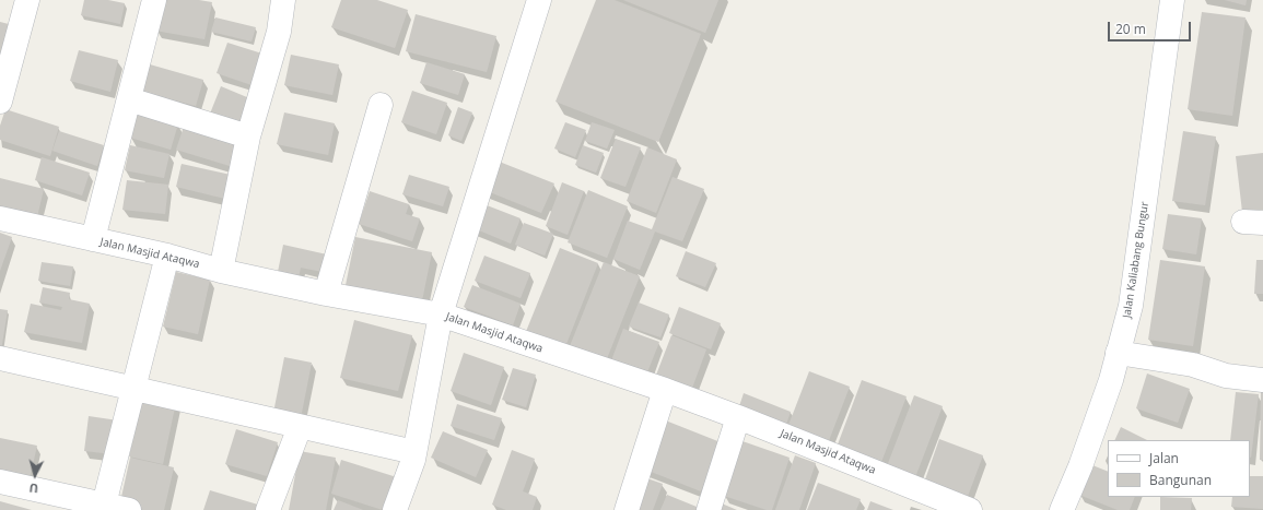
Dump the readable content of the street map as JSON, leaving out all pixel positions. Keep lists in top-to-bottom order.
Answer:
{
  "streets": {
    "street": ["Jalan Masjid Ataqwa", "Jalan Kaliabang Bungur"]
  },
  "legend": ["Jalan", "Bangunan"],
  "scale_bar": "20 m",
  "north": "bottom"
}
